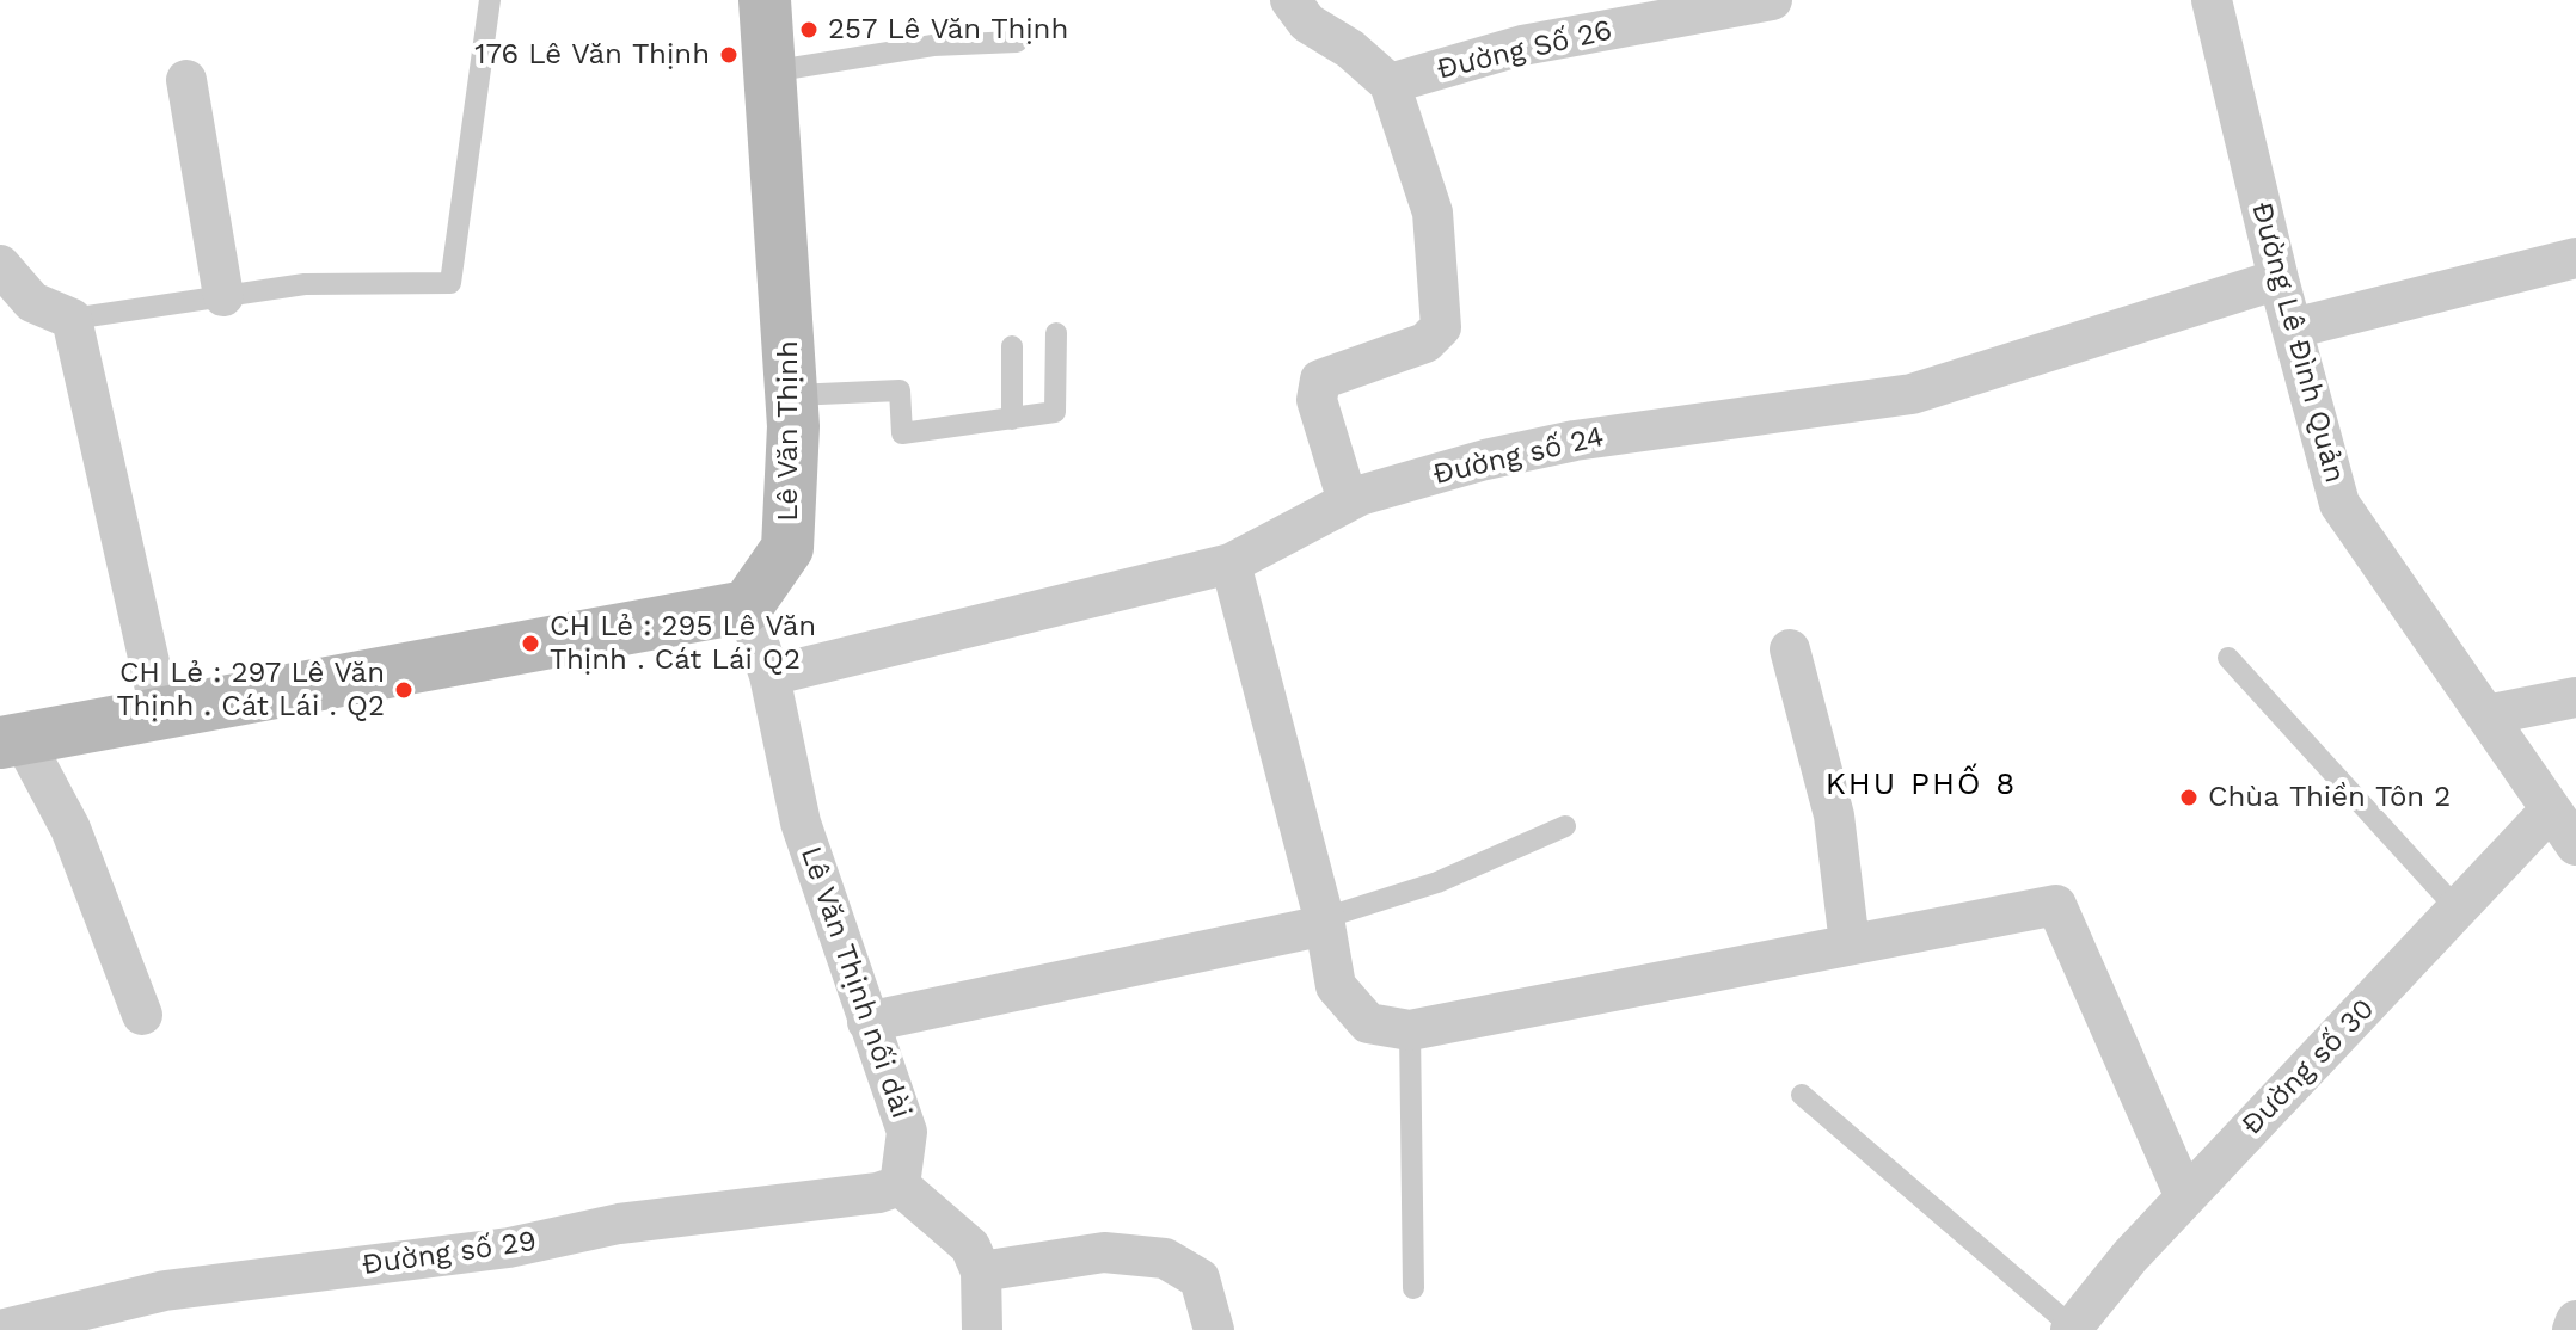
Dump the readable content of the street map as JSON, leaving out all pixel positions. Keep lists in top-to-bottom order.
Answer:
{
  "streets": {
    "street": [
      "Đường Số 26",
      "Đường Lê Đình Quản",
      "Lê Văn Thịnh",
      "Đường số 24",
      "Lê Văn Thịnh nối dài",
      "Đường số 30",
      "Đường số 29"
    ]
  },
  "crossings": [
    ["Đường Lê Đình Quản", "Đường số 24"],
    ["Đường Lê Đình Quản", "Đường số 30"],
    ["Lê Văn Thịnh", "Lê Văn Thịnh nối dài"],
    ["Đường số 24", "Lê Văn Thịnh nối dài"],
    ["Lê Văn Thịnh nối dài", "Đường số 29"]
  ],
  "districts": ["KHU PHỐ 8"],
  "places": [
    "257 Lê Văn Thịnh",
    "176 Lê Văn Thịnh",
    "CH Lẻ : 295 Lê Văn Thịnh . Cát Lái Q2",
    "CH Lẻ : 297 Lê Văn Thịnh . Cát Lái . Q2",
    "Chùa Thiền Tôn 2"
  ]
}
